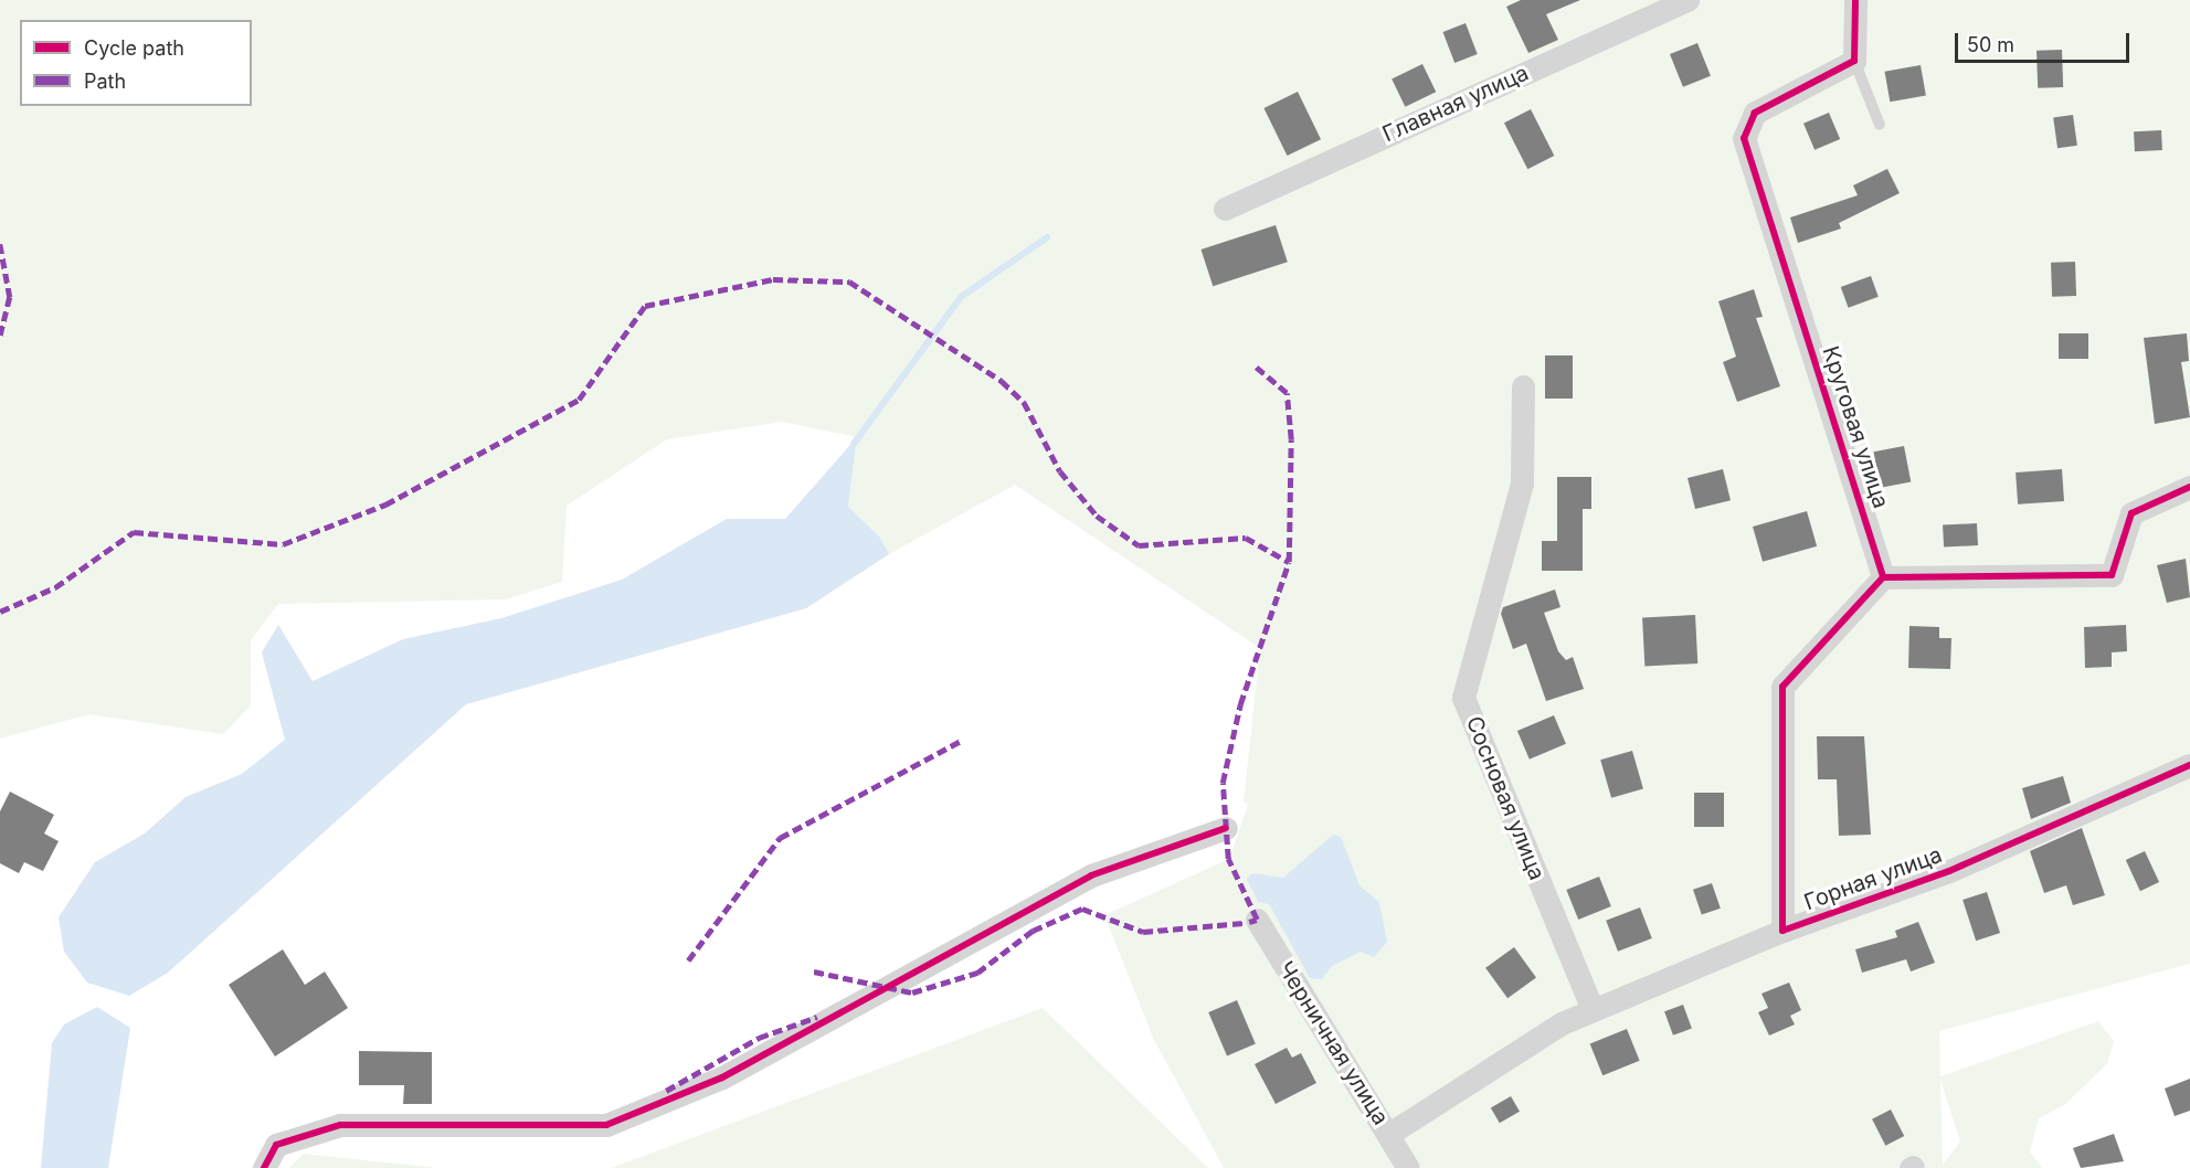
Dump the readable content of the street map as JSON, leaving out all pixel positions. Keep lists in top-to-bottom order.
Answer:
{
  "streets": {
    "street": [
      "Главная улица",
      "Круговая улица",
      "Сосновая улица",
      "Горная улица",
      "Черничная улица"
    ]
  },
  "crossings": [
    ["Круговая улица", "Горная улица"]
  ],
  "legend": ["Cycle path", "Path"],
  "scale_bar": "50 m"
}
